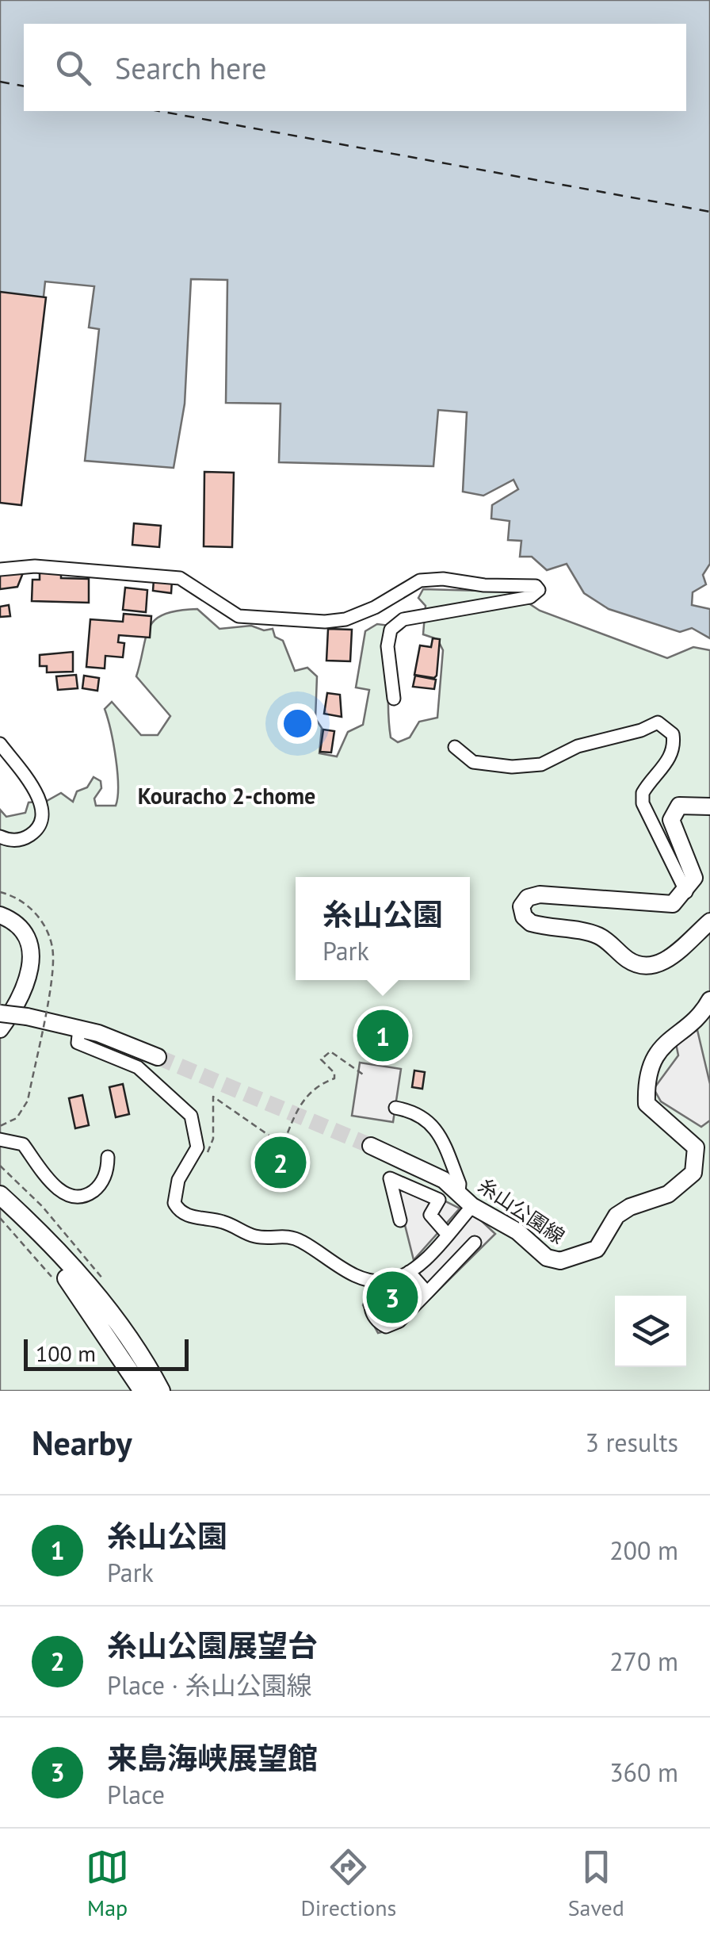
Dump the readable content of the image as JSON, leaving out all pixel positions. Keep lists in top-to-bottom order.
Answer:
{
  "streets": {
    "main road": ["糸山公園線"]
  },
  "districts": ["Kouracho 2-chome"],
  "scale_bar": "100 m",
  "page": {
    "search": "Search here",
    "popup": ["糸山公園", "Park"],
    "pins": ["1", "2", "3"],
    "scale": "100 m",
    "heading": ["Nearby", "3 results"],
    "list": [
      {
        "mark": "1",
        "name": "糸山公園",
        "note": "Park",
        "value": "200 m"
      },
      {
        "mark": "2",
        "name": "糸山公園展望台",
        "note": "Place · 糸山公園線",
        "value": "270 m"
      },
      {
        "mark": "3",
        "name": "来島海峡展望館",
        "note": "Place",
        "value": "360 m"
      }
    ],
    "nav": ["Map", "Directions", "Saved"]
  }
}
